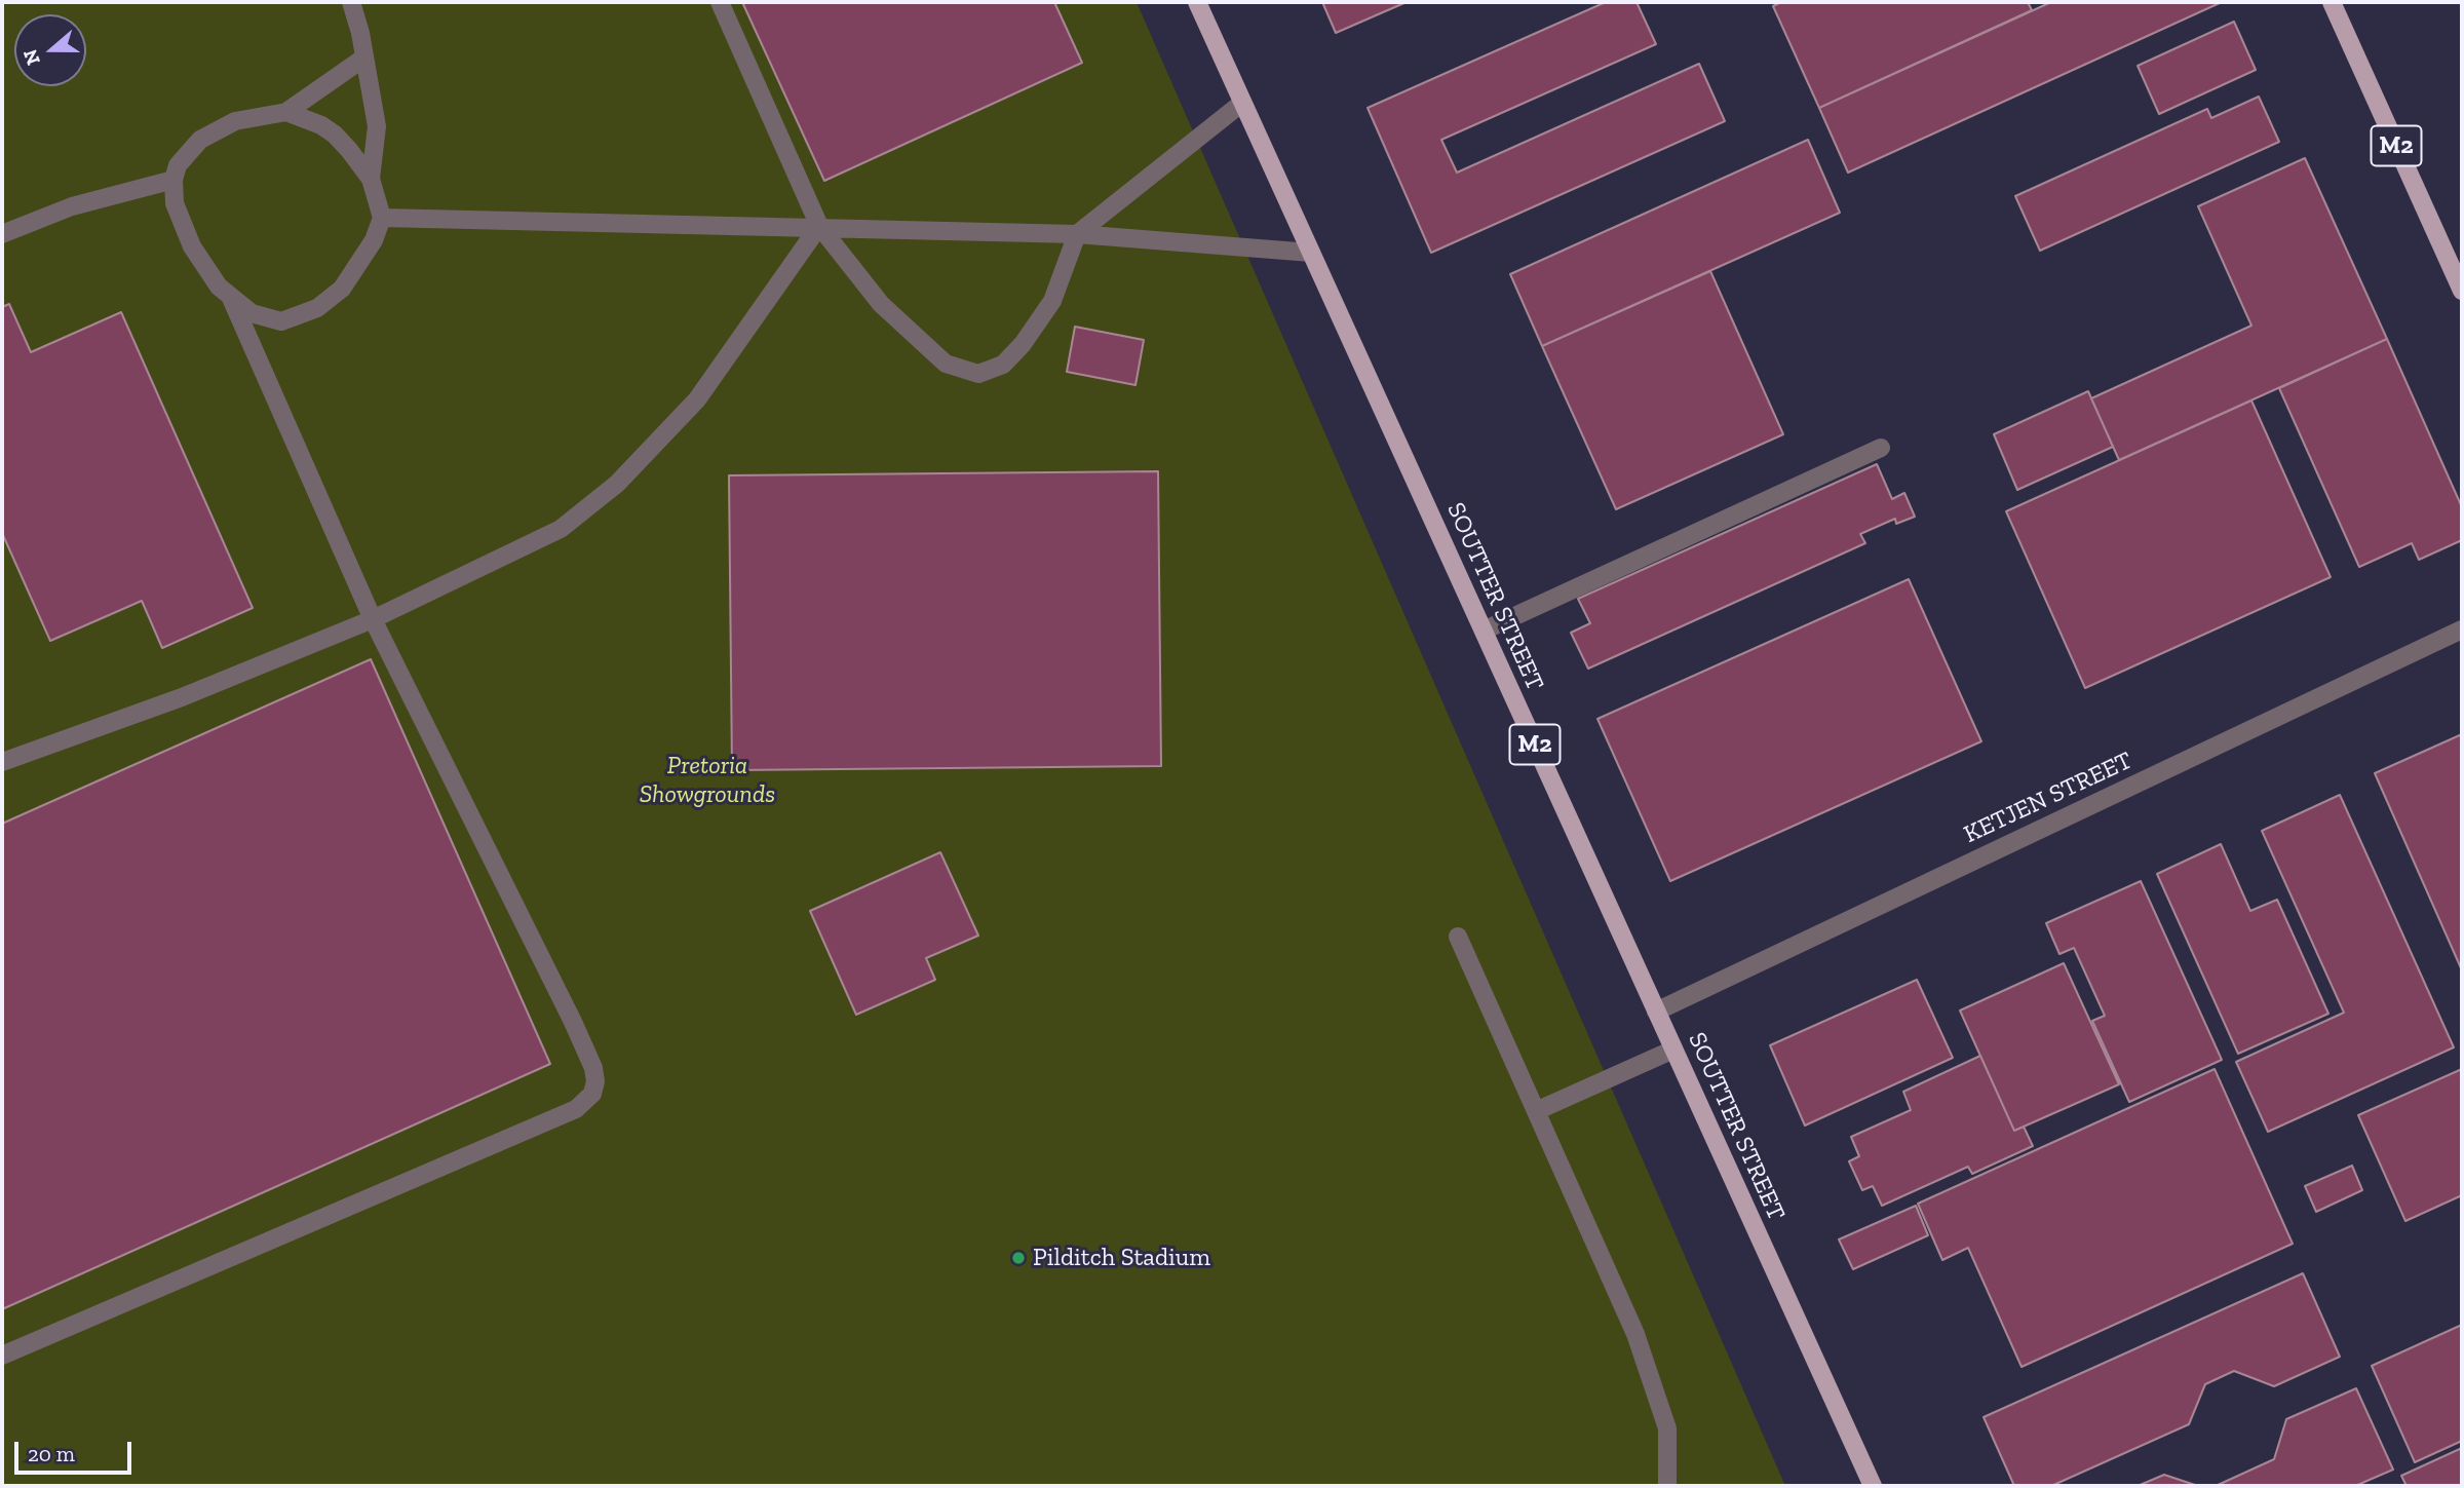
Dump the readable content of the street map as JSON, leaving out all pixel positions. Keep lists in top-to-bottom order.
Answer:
{
  "streets": {
    "main road": ["M2", "SOUTTER STREET"],
    "street": ["KETJEN STREET"]
  },
  "crossings": [
    ["SOUTTER STREET", "KETJEN STREET"]
  ],
  "parks": ["Pretoria Showgrounds"],
  "places": ["Pilditch Stadium"],
  "scale_bar": "20 m",
  "north": "left"
}
